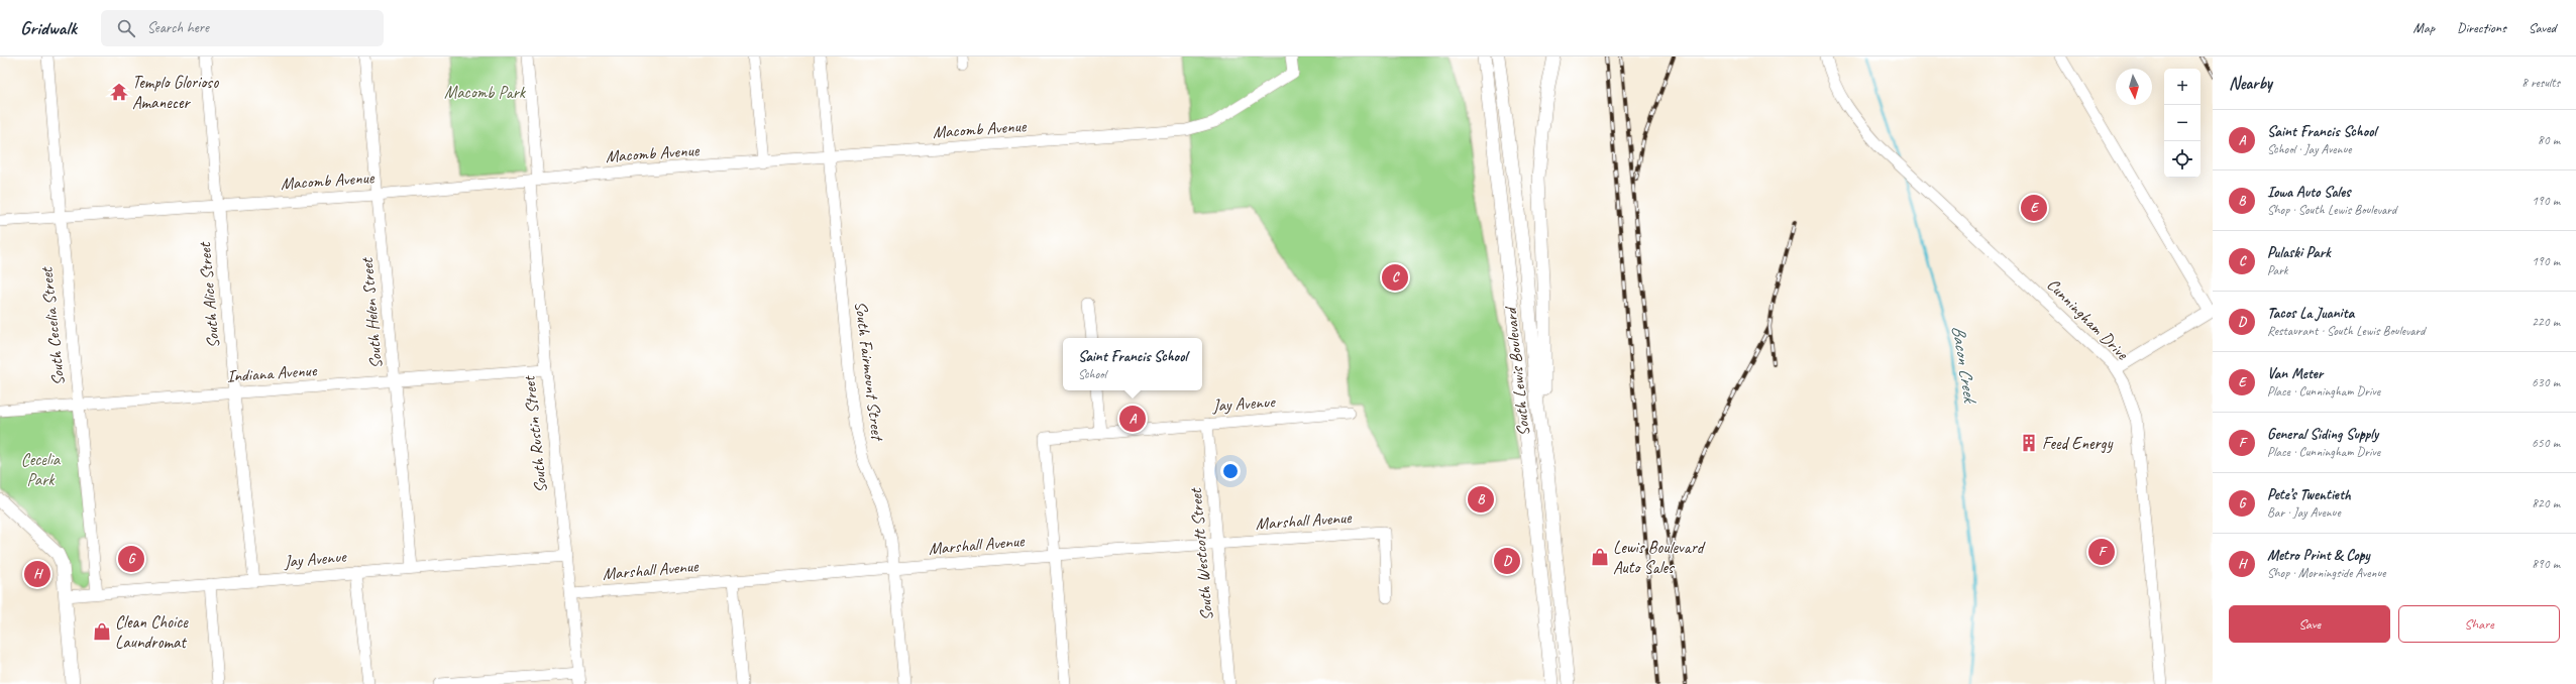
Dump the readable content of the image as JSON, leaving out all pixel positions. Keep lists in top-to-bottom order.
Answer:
{
  "streets": {
    "main road": ["South Lewis Boulevard"],
    "street": [
      "Macomb Avenue",
      "South Alice Street",
      "South Helen Street",
      "Cunningham Drive",
      "South Cecelia Street",
      "South Fairmount Street",
      "Indiana Avenue",
      "Jay Avenue",
      "South Rustin Street",
      "Marshall Avenue",
      "South Westcott Street"
    ]
  },
  "crossings": [
    ["Macomb Avenue", "South Alice Street"],
    ["Macomb Avenue", "South Helen Street"],
    ["Macomb Avenue", "South Cecelia Street"],
    ["Macomb Avenue", "South Fairmount Street"],
    ["Macomb Avenue", "South Rustin Street"],
    ["South Alice Street", "Indiana Avenue"],
    ["South Alice Street", "Jay Avenue"],
    ["South Helen Street", "Indiana Avenue"],
    ["South Helen Street", "Jay Avenue"],
    ["South Cecelia Street", "Indiana Avenue"],
    ["South Cecelia Street", "Jay Avenue"],
    ["South Fairmount Street", "Marshall Avenue"],
    ["Indiana Avenue", "South Rustin Street"],
    ["Jay Avenue", "South Rustin Street"],
    ["Jay Avenue", "Marshall Avenue"],
    ["Jay Avenue", "South Westcott Street"],
    ["South Rustin Street", "Marshall Avenue"],
    ["Marshall Avenue", "South Westcott Street"]
  ],
  "water": ["Bacon Creek"],
  "parks": ["Macomb Park", "Cecelia Park"],
  "places": {
    "temple": ["Templo Glorioso Amanecer"],
    "building": ["Feed Energy"],
    "shop": ["Lewis Boulevard Auto Sales", "Clean Choice Laundromat"]
  },
  "north": "bottom",
  "page": {
    "header": "Gridwalk",
    "search": "Search here",
    "nav": ["Map", "Directions", "Saved"],
    "heading": ["Nearby", "8 results"],
    "map_buttons": ["+", "−"],
    "list": [
      {
        "mark": "A",
        "name": "Saint Francis School",
        "note": "School · Jay Avenue",
        "value": "80 m"
      },
      {
        "mark": "B",
        "name": "Iowa Auto Sales",
        "note": "Shop · South Lewis Boulevard",
        "value": "190 m"
      },
      {
        "mark": "C",
        "name": "Pulaski Park",
        "note": "Park",
        "value": "190 m"
      },
      {
        "mark": "D",
        "name": "Tacos La Juanita",
        "note": "Restaurant · South Lewis Boulevard",
        "value": "220 m"
      },
      {
        "mark": "E",
        "name": "Van Meter",
        "note": "Place · Cunningham Drive",
        "value": "630 m"
      },
      {
        "mark": "F",
        "name": "General Siding Supply",
        "note": "Place · Cunningham Drive",
        "value": "650 m"
      },
      {
        "mark": "G",
        "name": "Pete’s Twentieth",
        "note": "Bar · Jay Avenue",
        "value": "820 m"
      },
      {
        "mark": "H",
        "name": "Metro Print & Copy",
        "note": "Shop · Morningside Avenue",
        "value": "890 m"
      }
    ],
    "pins": [
      "E",
      "C",
      "A",
      "B",
      "F",
      "G",
      "D",
      "H"
    ],
    "popup": ["Saint Francis School", "School"],
    "buttons": ["Save", "Share"]
  }
}
